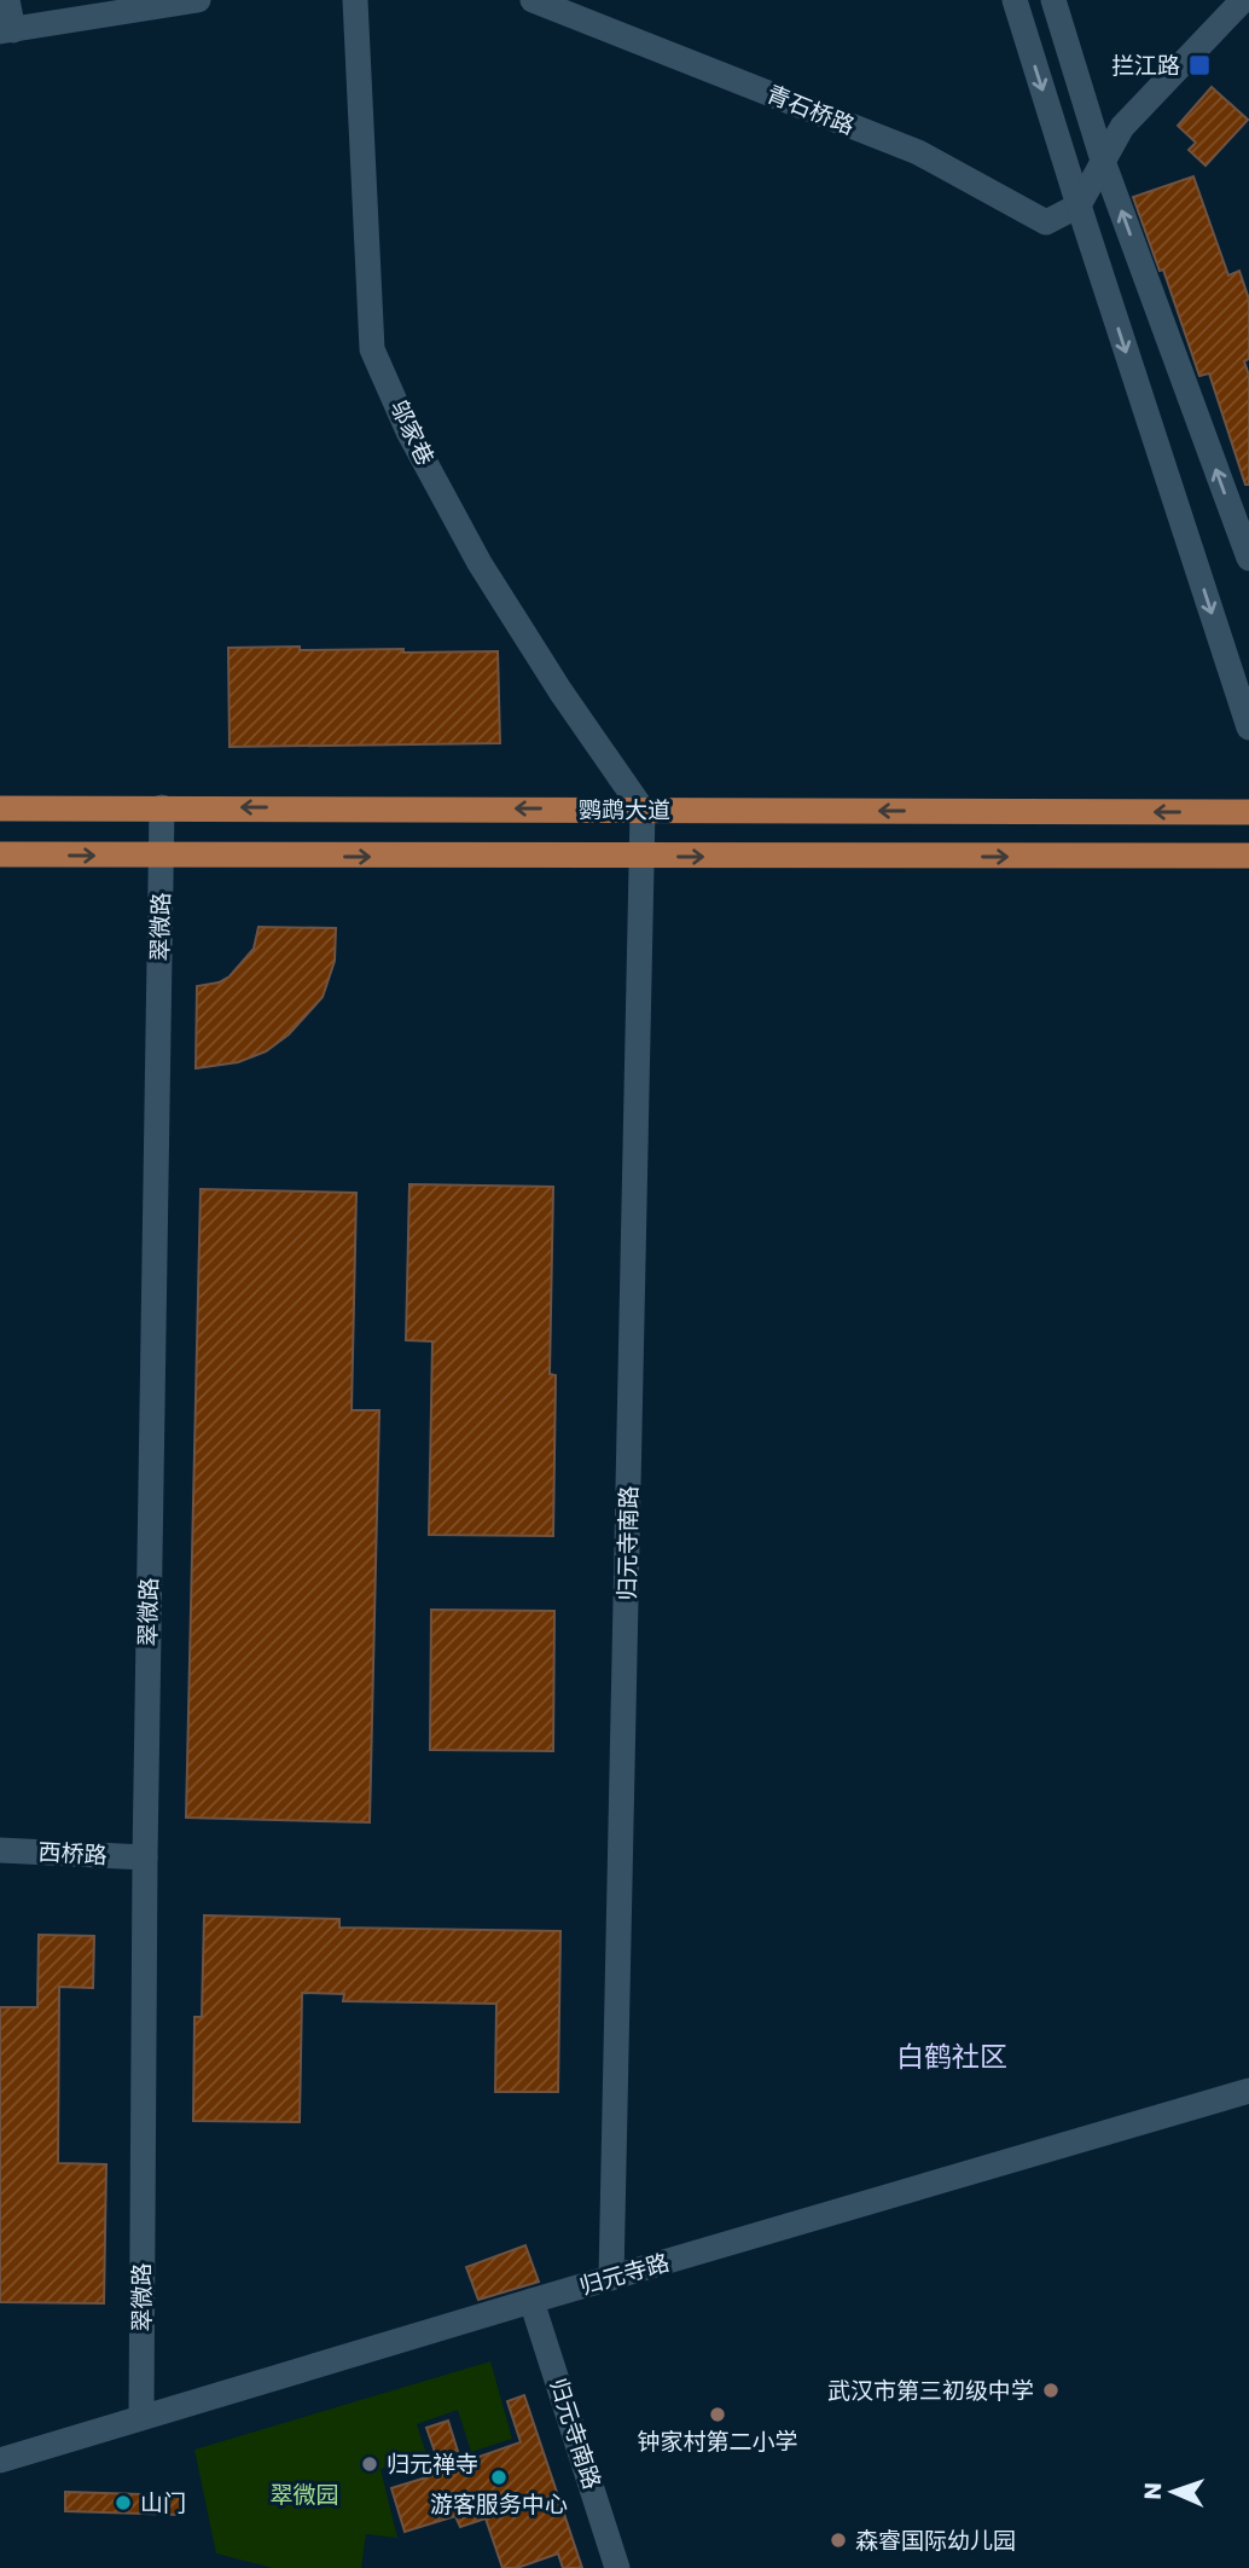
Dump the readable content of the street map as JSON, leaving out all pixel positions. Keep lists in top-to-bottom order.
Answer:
{
  "streets": {
    "main road": ["鹦鹉大道"],
    "street": [
      "青石桥路",
      "邬家巷",
      "翠微路",
      "归元寺南路",
      "西桥路",
      "归元寺路"
    ]
  },
  "crossings": [
    ["邬家巷", "鹦鹉大道"],
    ["邬家巷", "归元寺南路"],
    ["鹦鹉大道", "翠微路"],
    ["鹦鹉大道", "归元寺南路"],
    ["翠微路", "西桥路"],
    ["翠微路", "归元寺路"],
    ["归元寺南路", "归元寺路"]
  ],
  "districts": ["白鹤社区"],
  "parks": ["翠微园"],
  "places": {
    "transit": ["拦江路"],
    "other": [
      "武汉市第三初级中学",
      "钟家村第二小学",
      "归元禅寺",
      "游客服务中心",
      "山门",
      "森睿国际幼儿园"
    ]
  },
  "north": "left"
}
